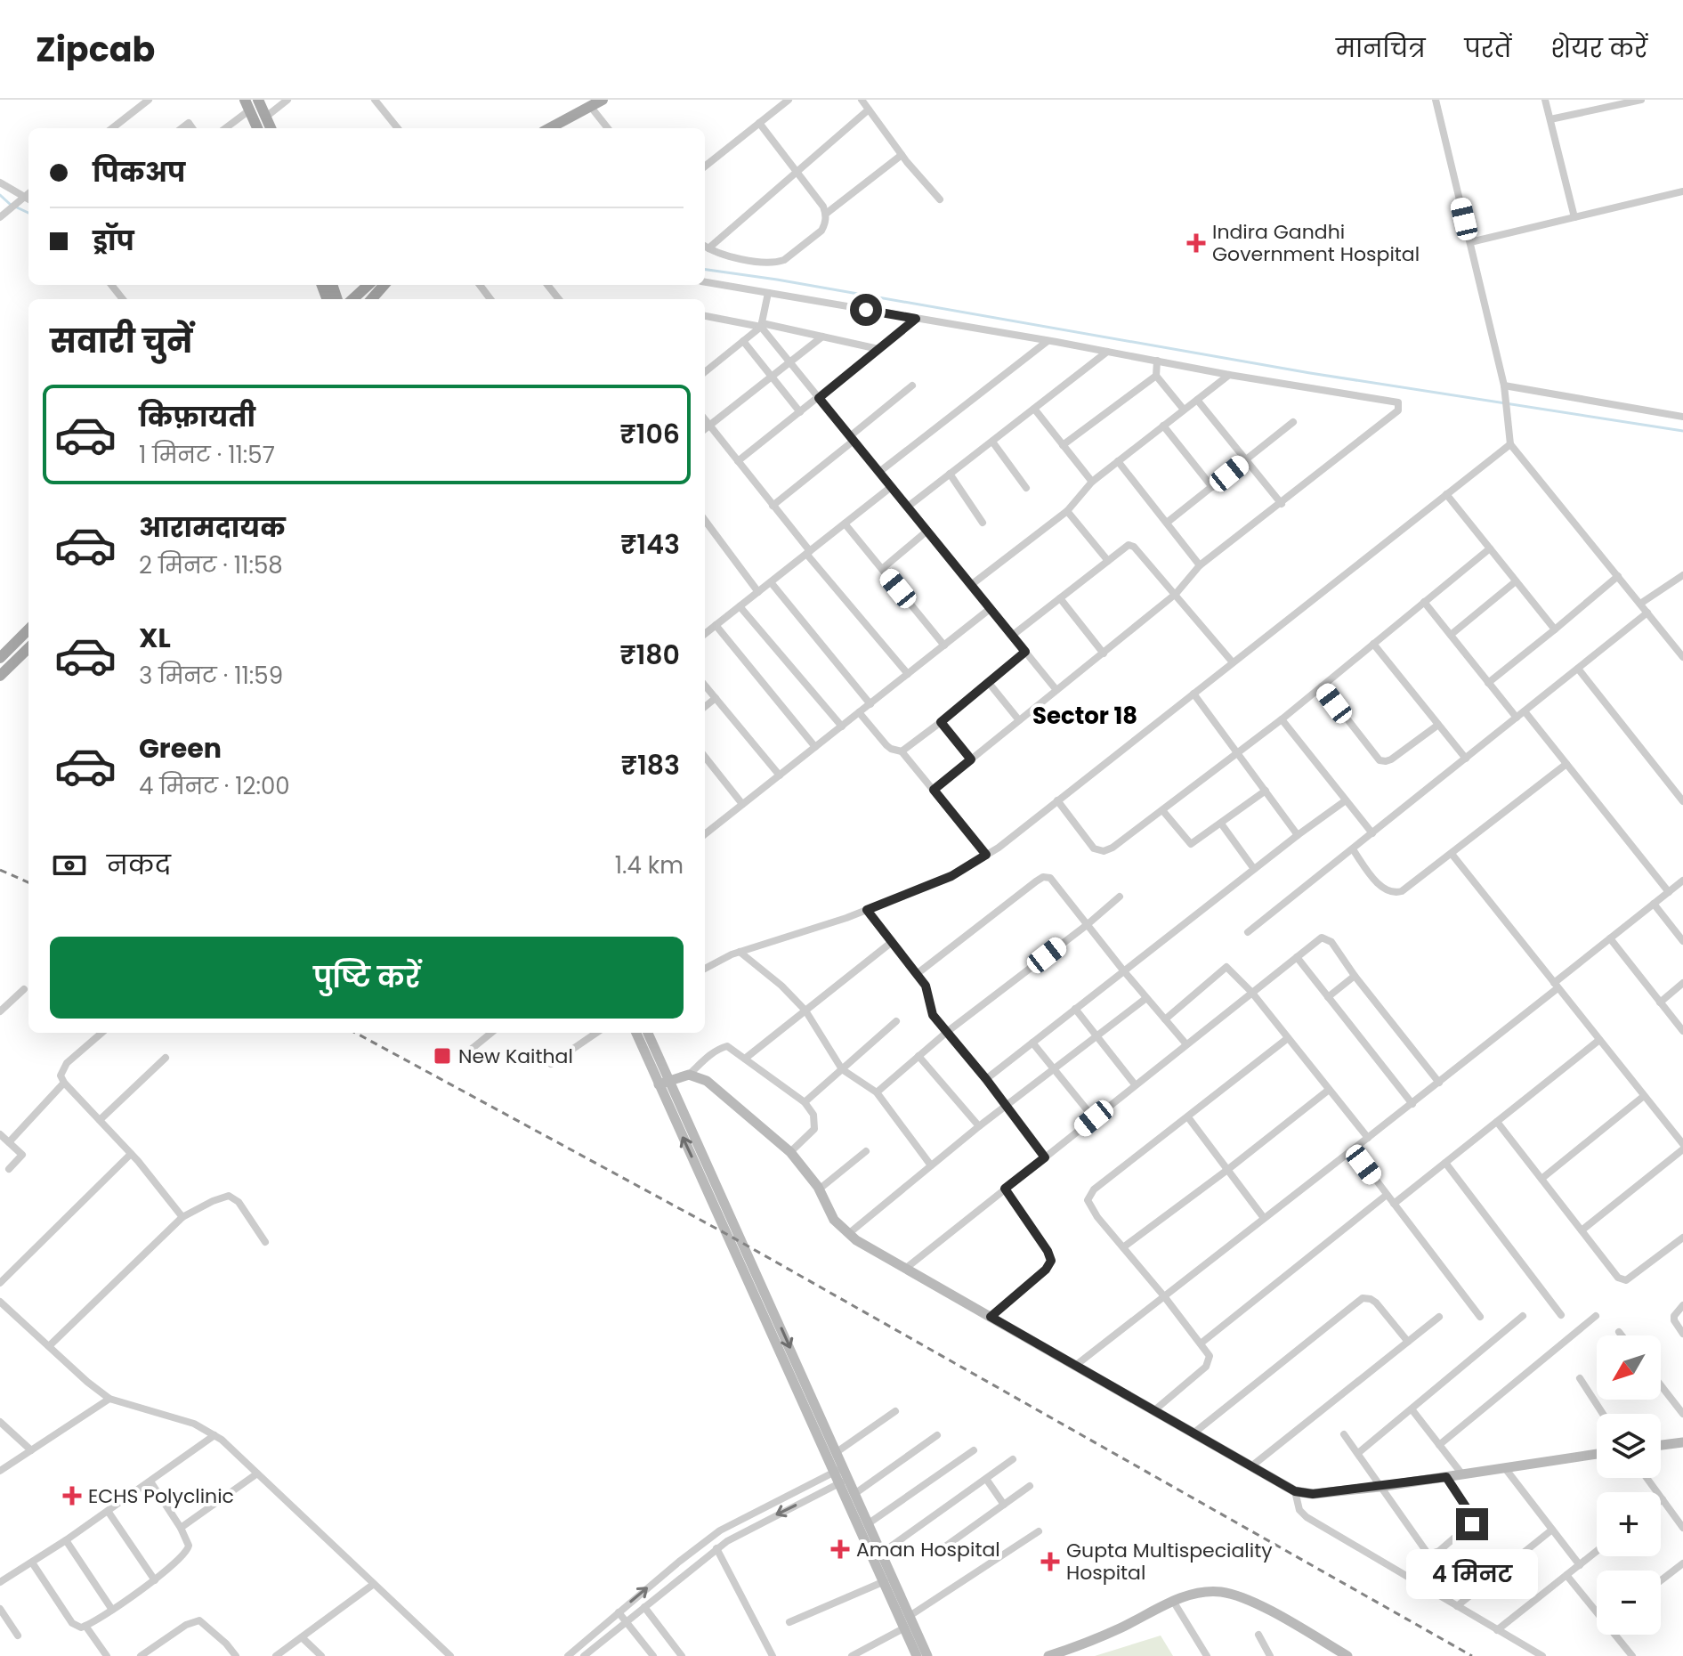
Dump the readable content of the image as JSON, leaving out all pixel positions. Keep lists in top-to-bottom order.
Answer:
{
  "districts": ["Sector 18"],
  "places": {
    "health": [
      "Indira Gandhi Government Hospital",
      "ECHS Polyclinic",
      "Aman Hospital",
      "Gupta Multispeciality Hospital"
    ],
    "transit": ["New Kaithal"]
  },
  "north": "bottom left",
  "page": {
    "header": "Zipcab",
    "nav": ["मानचित्र", "परतें", "शेयर करें"],
    "banner": ["पिकअप", "ड्रॉप"],
    "heading": "सवारी चुनें",
    "list": [
      {
        "name": "किफ़ायती",
        "note": "1 मिनट · 11:57",
        "value": "₹106"
      },
      {
        "name": "आरामदायक",
        "note": "2 मिनट · 11:58",
        "value": "₹143"
      },
      {
        "name": "XL",
        "note": "3 मिनट · 11:59",
        "value": "₹180"
      },
      {
        "name": "Green",
        "note": "4 मिनट · 12:00",
        "value": "₹183"
      }
    ],
    "pay": ["नकद", "1.4 km"],
    "buttons": "पुष्टि करें",
    "map_buttons": ["+", "−"],
    "bubble": "4 मिनट"
  }
}
